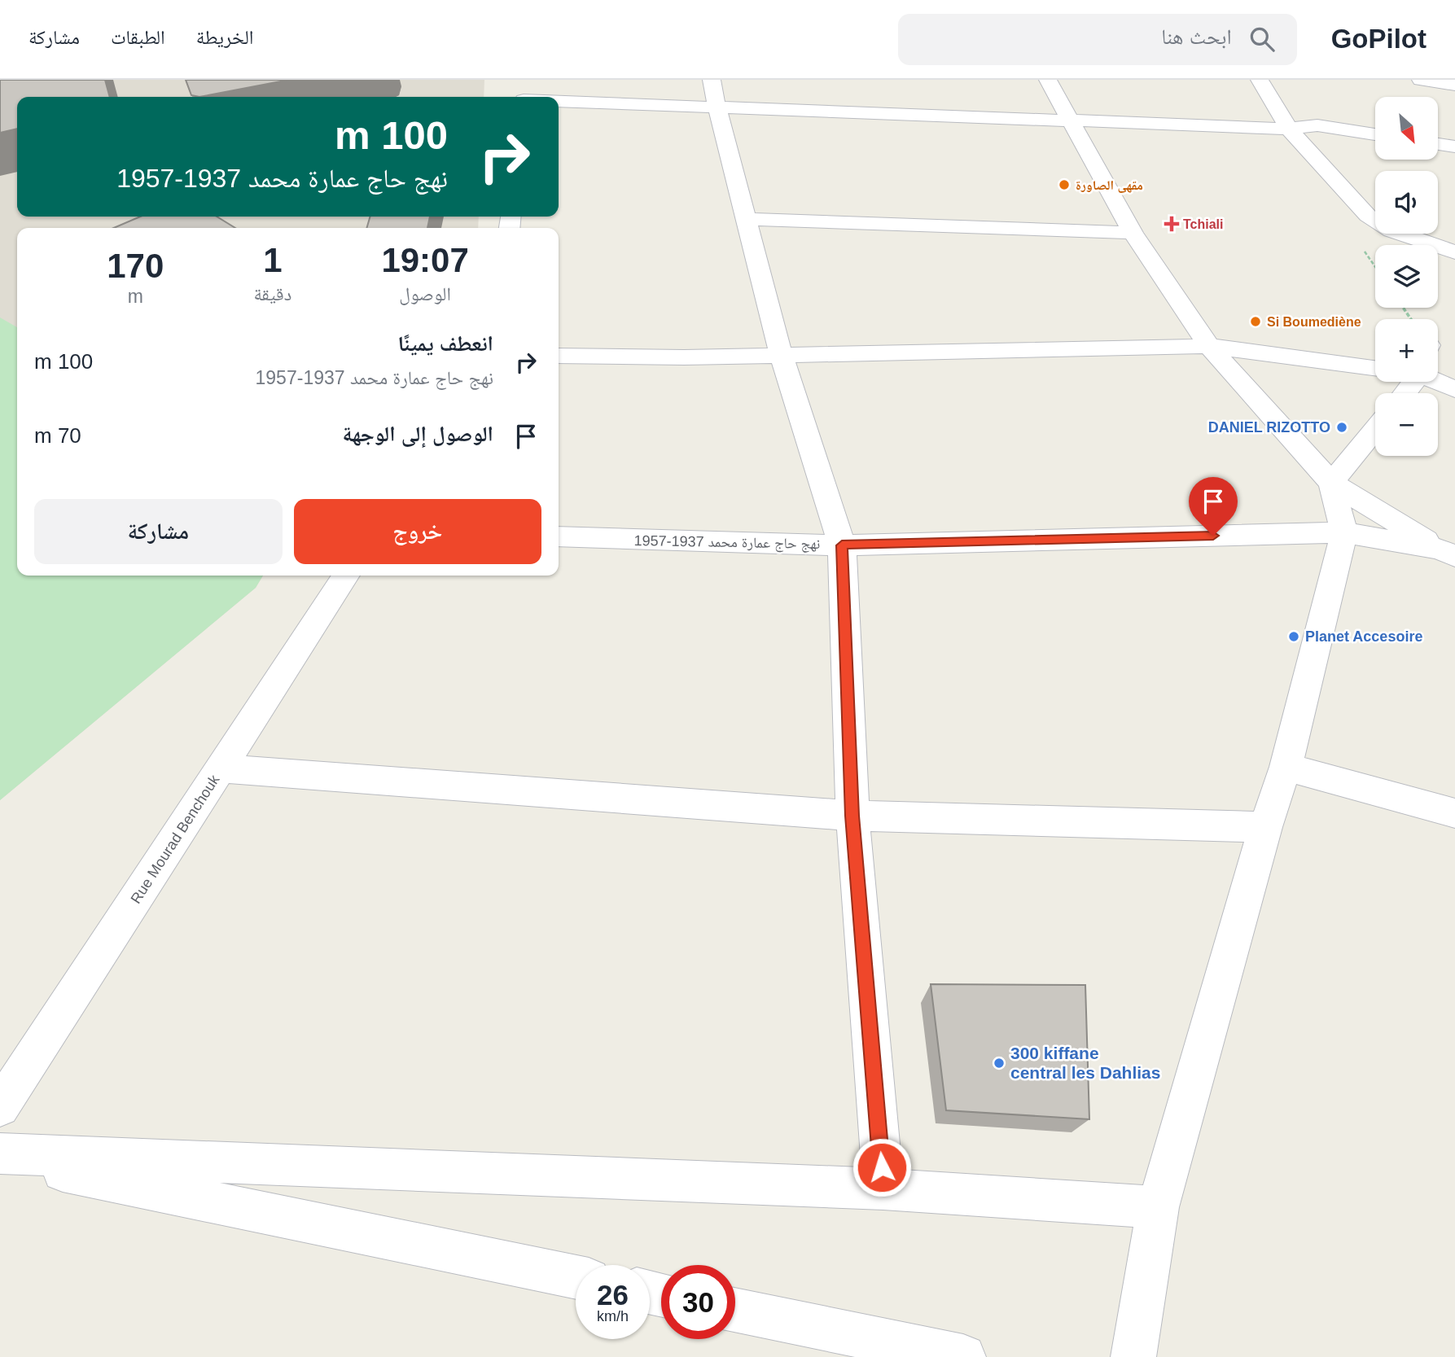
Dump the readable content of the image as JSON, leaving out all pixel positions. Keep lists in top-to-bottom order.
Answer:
{
  "streets": {
    "street": ["نهج حاج عمارة محمد 1937-1957", "Rue Mourad Benchouk"]
  },
  "places": {
    "other": [
      "مقهى الصاورة",
      "Si Boumediène",
      "DANIEL RIZOTTO",
      "Planet Accesoire",
      "300 kiffane central les Dahlias"
    ],
    "health": ["Tchiali"]
  },
  "north": "bottom right",
  "page": {
    "header": "GoPilot",
    "search": "ابحث هنا",
    "nav": ["الخريطة", "الطبقات", "مشاركة"],
    "map_buttons": ["+", "−"],
    "turn": ["100 m", "نهج حاج عمارة محمد 1937-1957"],
    "eta": [
      "19:07",
      "الوصول",
      "1",
      "دقيقة",
      "170",
      "m"
    ],
    "list": [
      {
        "name": "انعطف يمينًا",
        "note": "نهج حاج عمارة محمد 1937-1957",
        "value": "100 m"
      },
      {
        "name": "الوصول إلى الوجهة",
        "value": "70 m"
      }
    ],
    "buttons": ["خروج", "مشاركة"],
    "speed": "26 km/h",
    "limit": "30"
  }
}
